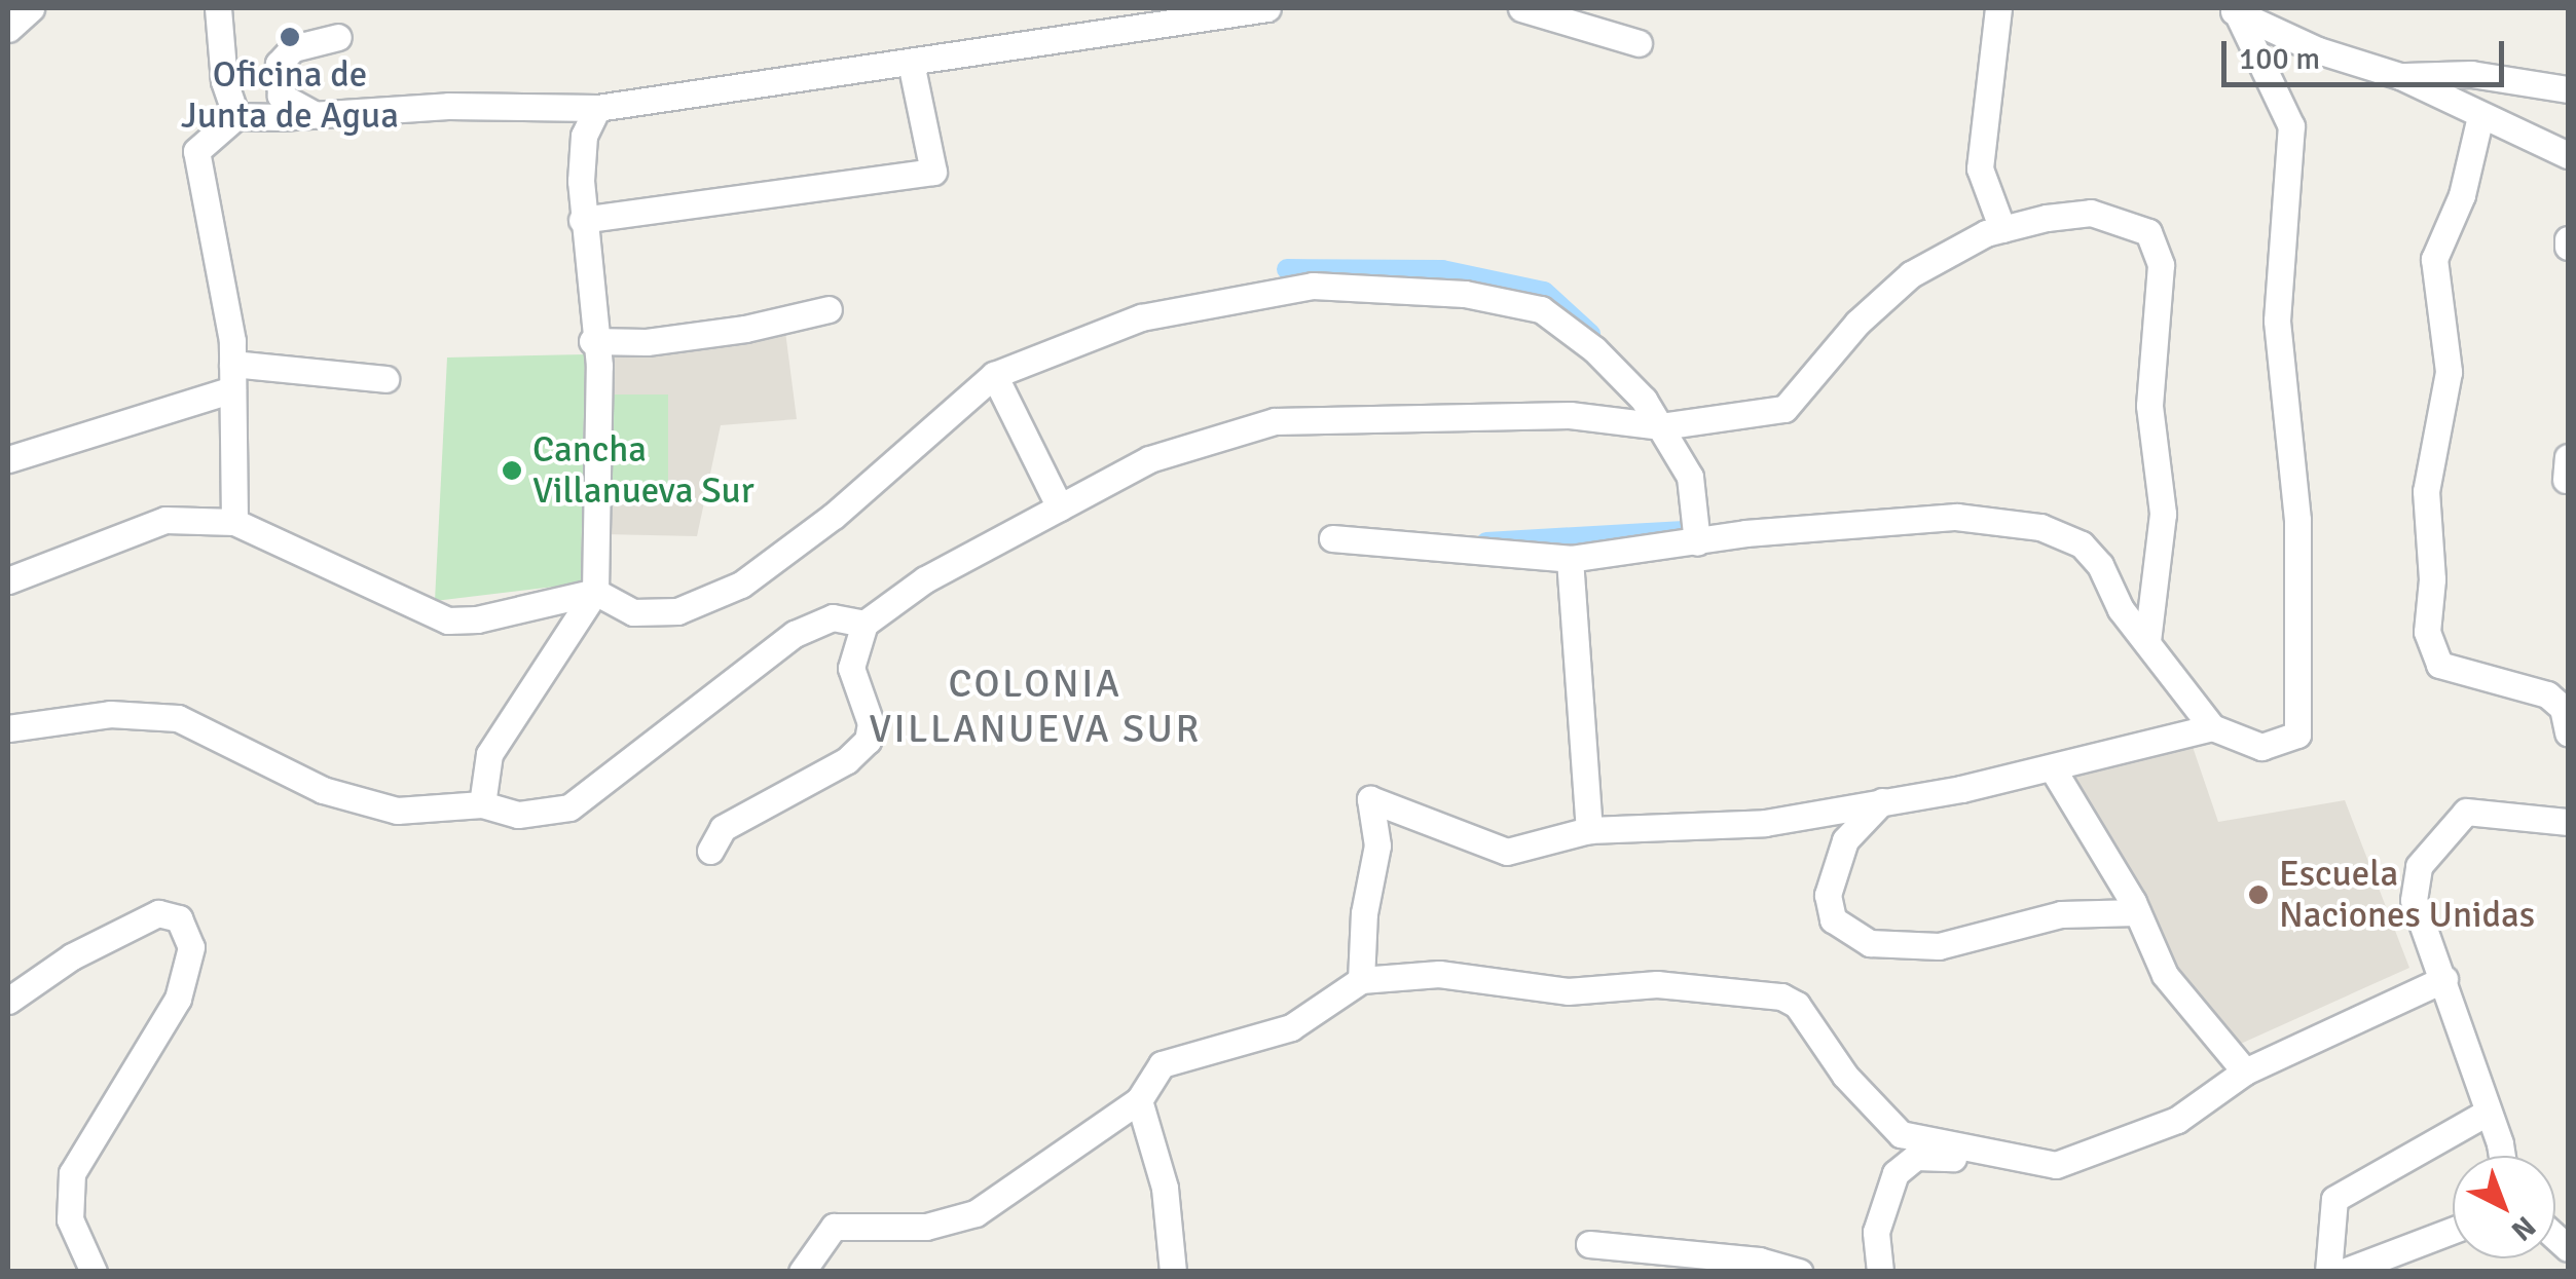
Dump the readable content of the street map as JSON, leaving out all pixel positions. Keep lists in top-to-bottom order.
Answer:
{
  "districts": ["COLONIA VILLANUEVA SUR"],
  "places": ["Oficina de Junta de Agua", "Cancha Villanueva Sur", "Escuela Naciones Unidas"],
  "scale_bar": "100 m",
  "north": "bottom right"
}
